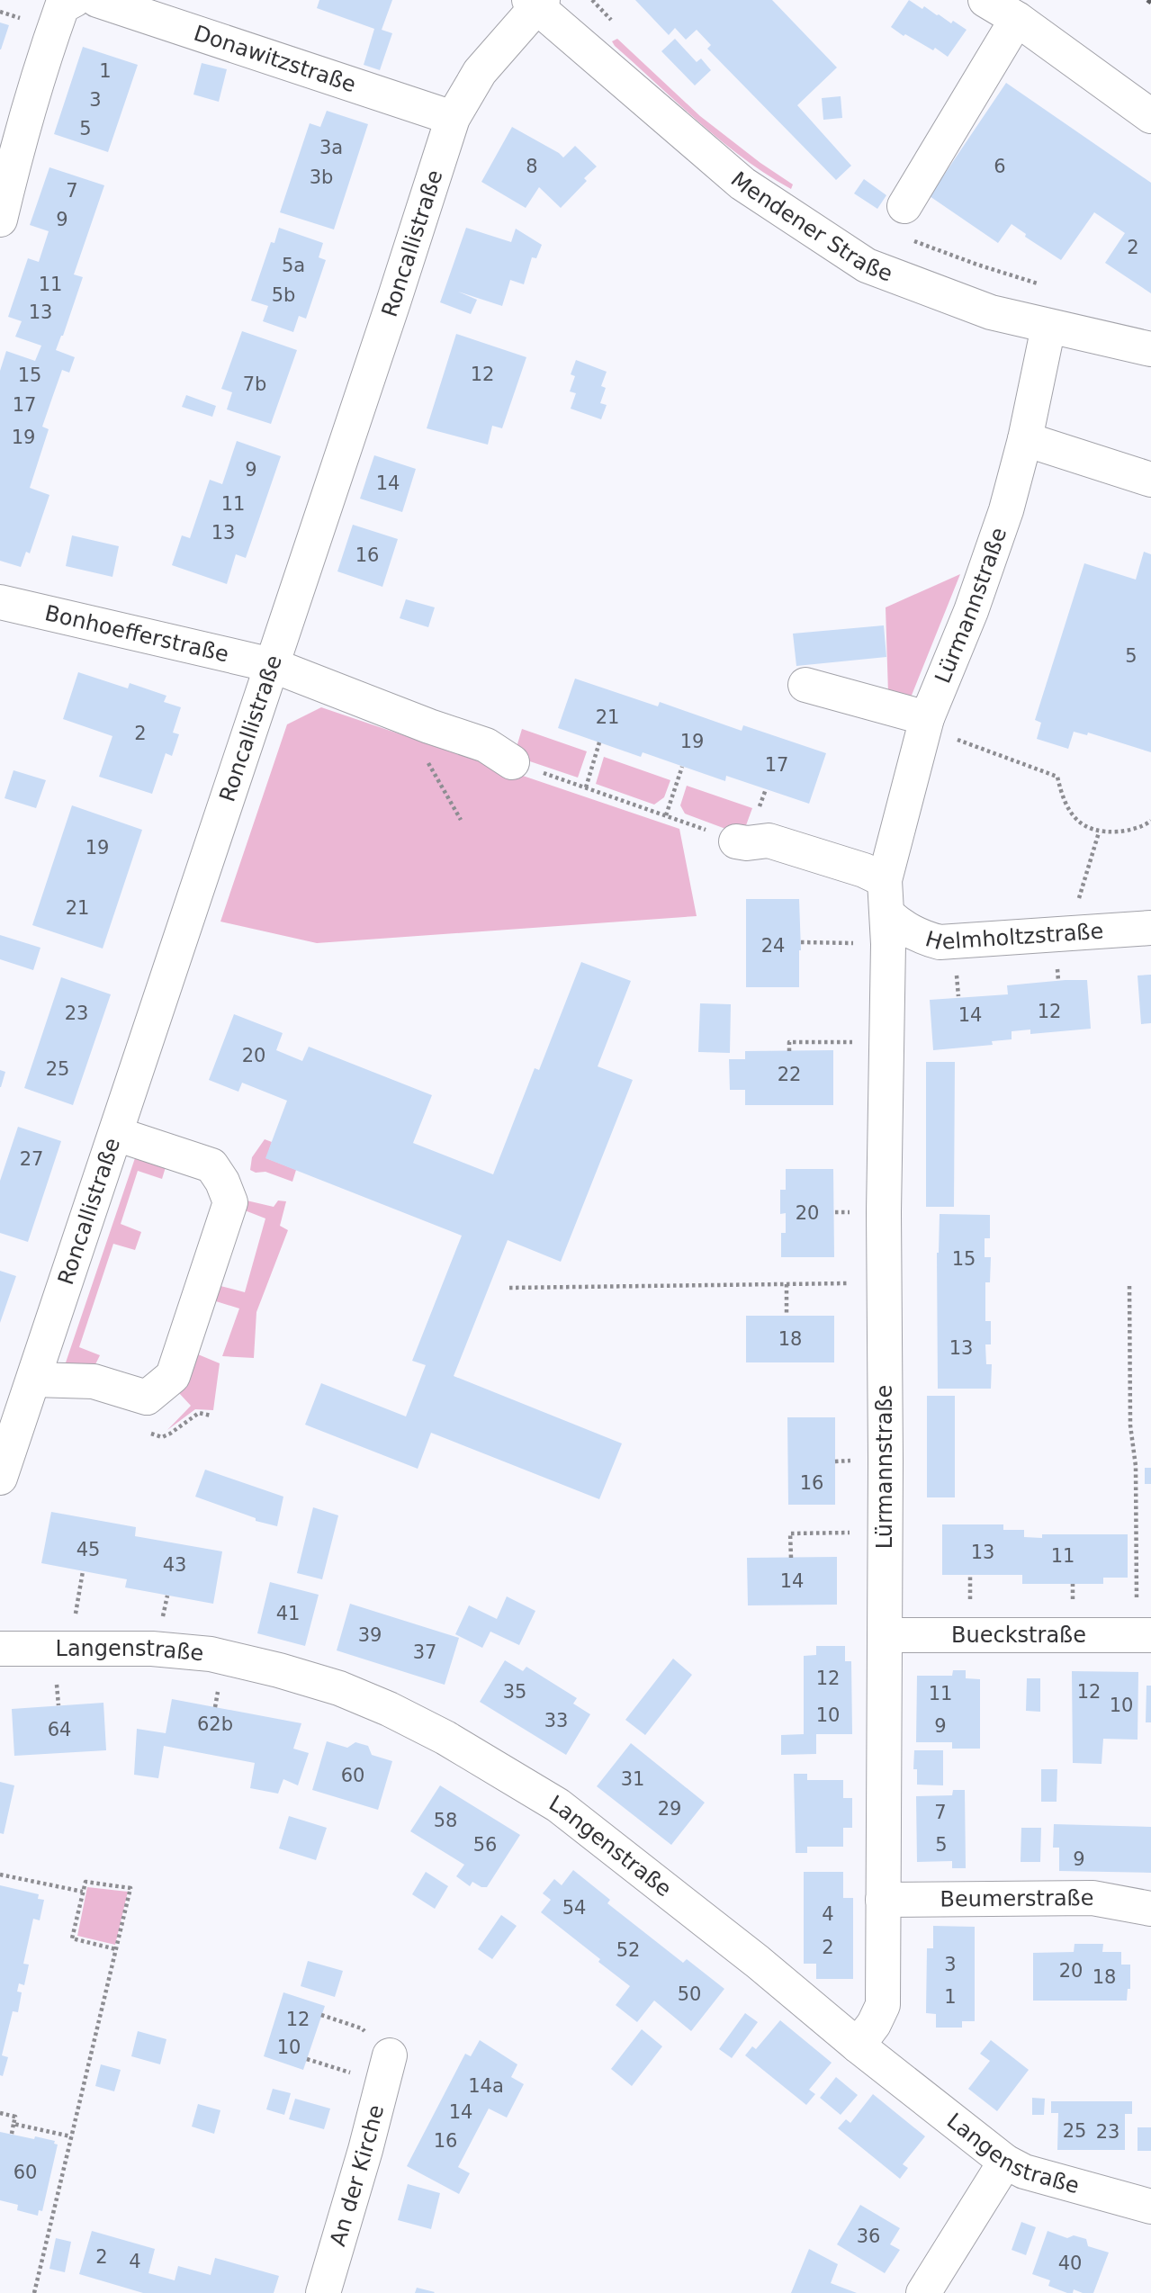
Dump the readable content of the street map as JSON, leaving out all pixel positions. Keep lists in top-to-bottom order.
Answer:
{
  "streets": {
    "street": [
      "Donawitzstraße",
      "Mendener Straße",
      "Roncallistraße",
      "Lürmannstraße",
      "Bonhoefferstraße",
      "Helmholtzstraße",
      "Bueckstraße",
      "Langenstraße",
      "Beumerstraße",
      "An der Kirche"
    ]
  },
  "crossings": [
    ["Donawitzstraße", "Roncallistraße"],
    ["Mendener Straße", "Roncallistraße"],
    ["Mendener Straße", "Lürmannstraße"],
    ["Roncallistraße", "Bonhoefferstraße"],
    ["Lürmannstraße", "Helmholtzstraße"],
    ["Lürmannstraße", "Bueckstraße"],
    ["Lürmannstraße", "Langenstraße"],
    ["Lürmannstraße", "Beumerstraße"]
  ],
  "house_numbers": [
    "1",
    "3",
    "5",
    "3a",
    "8",
    "6",
    "3b",
    "7",
    "9",
    "2",
    "5a",
    "11",
    "5b",
    "13",
    "12",
    "15",
    "7b",
    "17",
    "19",
    "9",
    "14",
    "11",
    "13",
    "16",
    "5",
    "21",
    "2",
    "19",
    "17",
    "19",
    "21",
    "24",
    "12",
    "23",
    "14",
    "20",
    "25",
    "22",
    "27",
    "20",
    "15",
    "18",
    "13",
    "16",
    "45",
    "13",
    "11",
    "43",
    "14",
    "41",
    "39",
    "37",
    "12",
    "35",
    "12",
    "11",
    "10",
    "10",
    "33",
    "62b",
    "9",
    "64",
    "60",
    "31",
    "29",
    "7",
    "58",
    "56",
    "5",
    "9",
    "54",
    "4",
    "2",
    "52",
    "3",
    "20",
    "18",
    "50",
    "1",
    "12",
    "10",
    "14a",
    "14",
    "25",
    "23",
    "16",
    "60",
    "36",
    "2",
    "4",
    "40"
  ]
}
